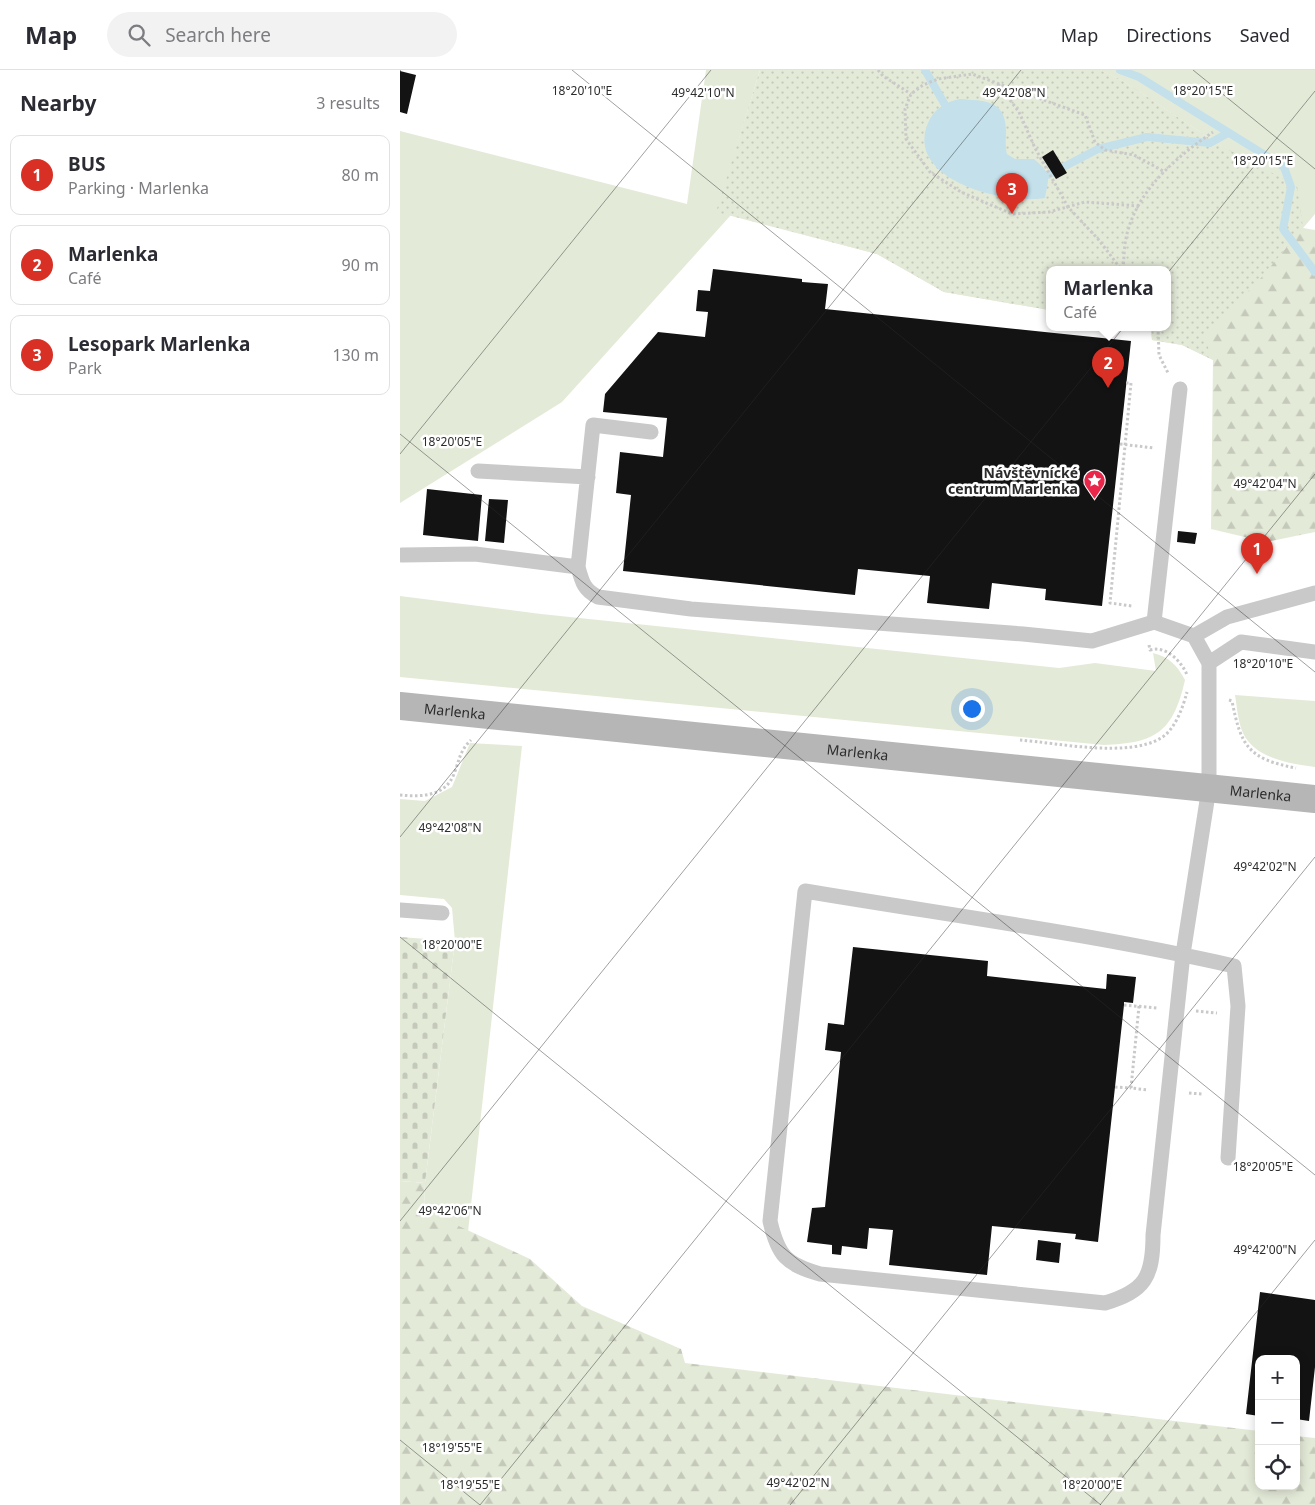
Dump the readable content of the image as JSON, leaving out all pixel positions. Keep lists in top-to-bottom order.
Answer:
{
  "streets": {
    "main road": ["Marlenka"]
  },
  "places": {
    "place": ["Návštěvnícké centrum Marlenka"]
  },
  "page": {
    "header": "Map",
    "search": "Search here",
    "nav": ["Map", "Directions", "Saved"],
    "heading": ["Nearby", "3 results"],
    "list": [
      {
        "mark": "1",
        "name": "BUS",
        "note": "Parking · Marlenka",
        "value": "80 m"
      },
      {
        "mark": "2",
        "name": "Marlenka",
        "note": "Café",
        "value": "90 m"
      },
      {
        "mark": "3",
        "name": "Lesopark Marlenka",
        "note": "Park",
        "value": "130 m"
      }
    ],
    "pins": ["3", "2", "1"],
    "popup": ["Marlenka", "Café"],
    "map_buttons": ["+", "−"]
  },
  "coordinates": [
    "18°20'15\"E",
    "18°20'10\"E",
    "49°42'10\"N",
    "49°42'08\"N",
    "18°20'05\"E",
    "49°42'04\"N",
    "49°42'02\"N",
    "18°20'00\"E",
    "49°42'06\"N",
    "49°42'00\"N",
    "18°19'55\"E"
  ]
}
